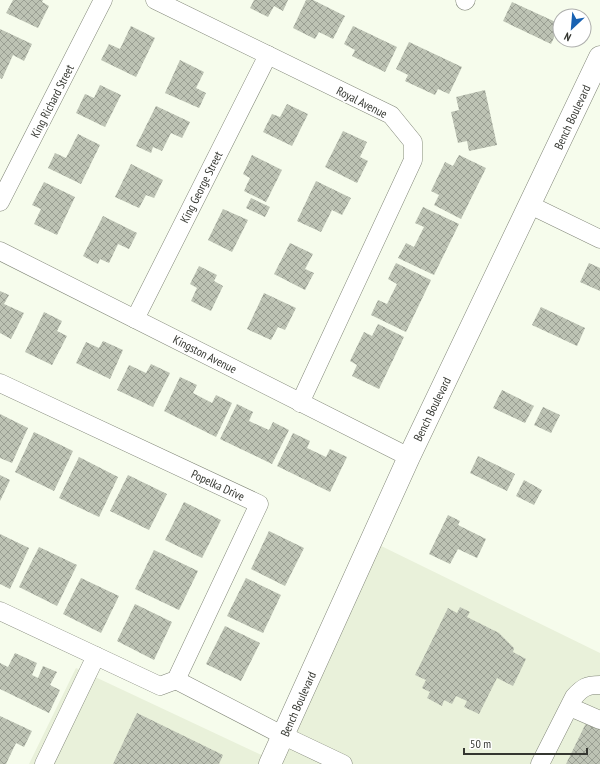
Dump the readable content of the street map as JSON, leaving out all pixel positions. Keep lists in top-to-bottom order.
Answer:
{
  "streets": {
    "main road": ["Bench Boulevard"],
    "street": [
      "King Richard Street",
      "Royal Avenue",
      "King George Street",
      "Kingston Avenue",
      "Popelka Drive"
    ]
  },
  "crossings": [
    ["Royal Avenue", "King George Street"],
    ["Royal Avenue", "Kingston Avenue"],
    ["Bench Boulevard", "Kingston Avenue"],
    ["King George Street", "Kingston Avenue"]
  ],
  "scale_bar": "50 m",
  "north": "bottom left"
}
